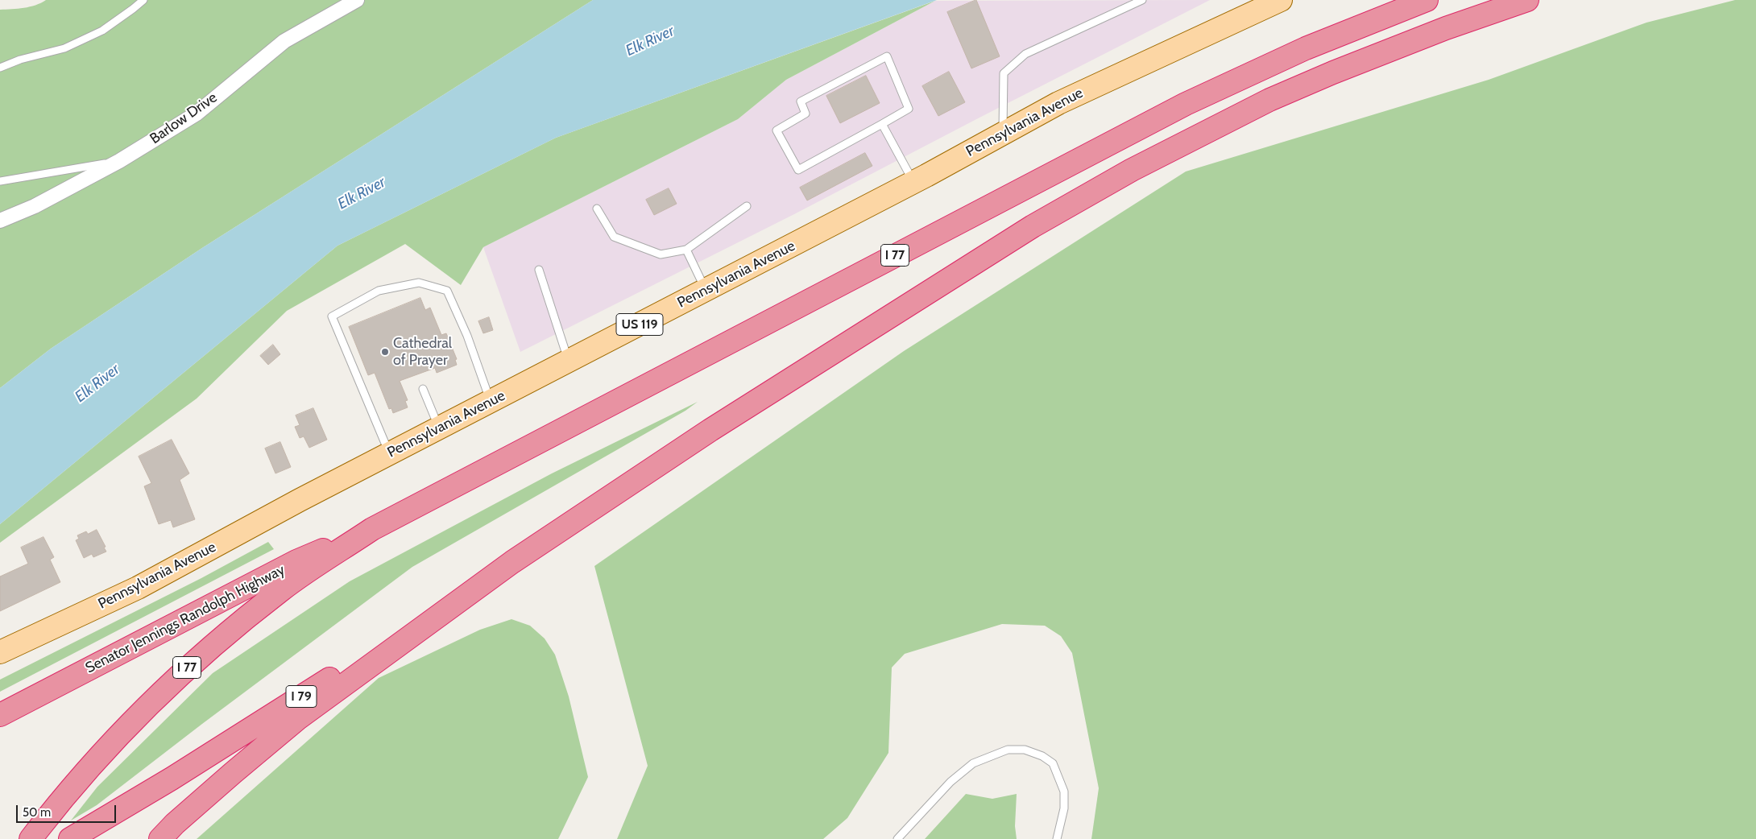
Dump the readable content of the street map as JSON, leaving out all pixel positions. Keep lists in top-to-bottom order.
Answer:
{
  "streets": {
    "highway": ["I 77", "Senator Jennings Randolph Highway", "I 79"],
    "main road": ["Pennsylvania Avenue", "US 119"],
    "street": ["Barlow Drive"]
  },
  "crossings": [
    ["I 77", "Senator Jennings Randolph Highway"]
  ],
  "water": ["Elk River"],
  "places": ["Cathedral of Prayer"],
  "scale_bar": "50 m"
}
